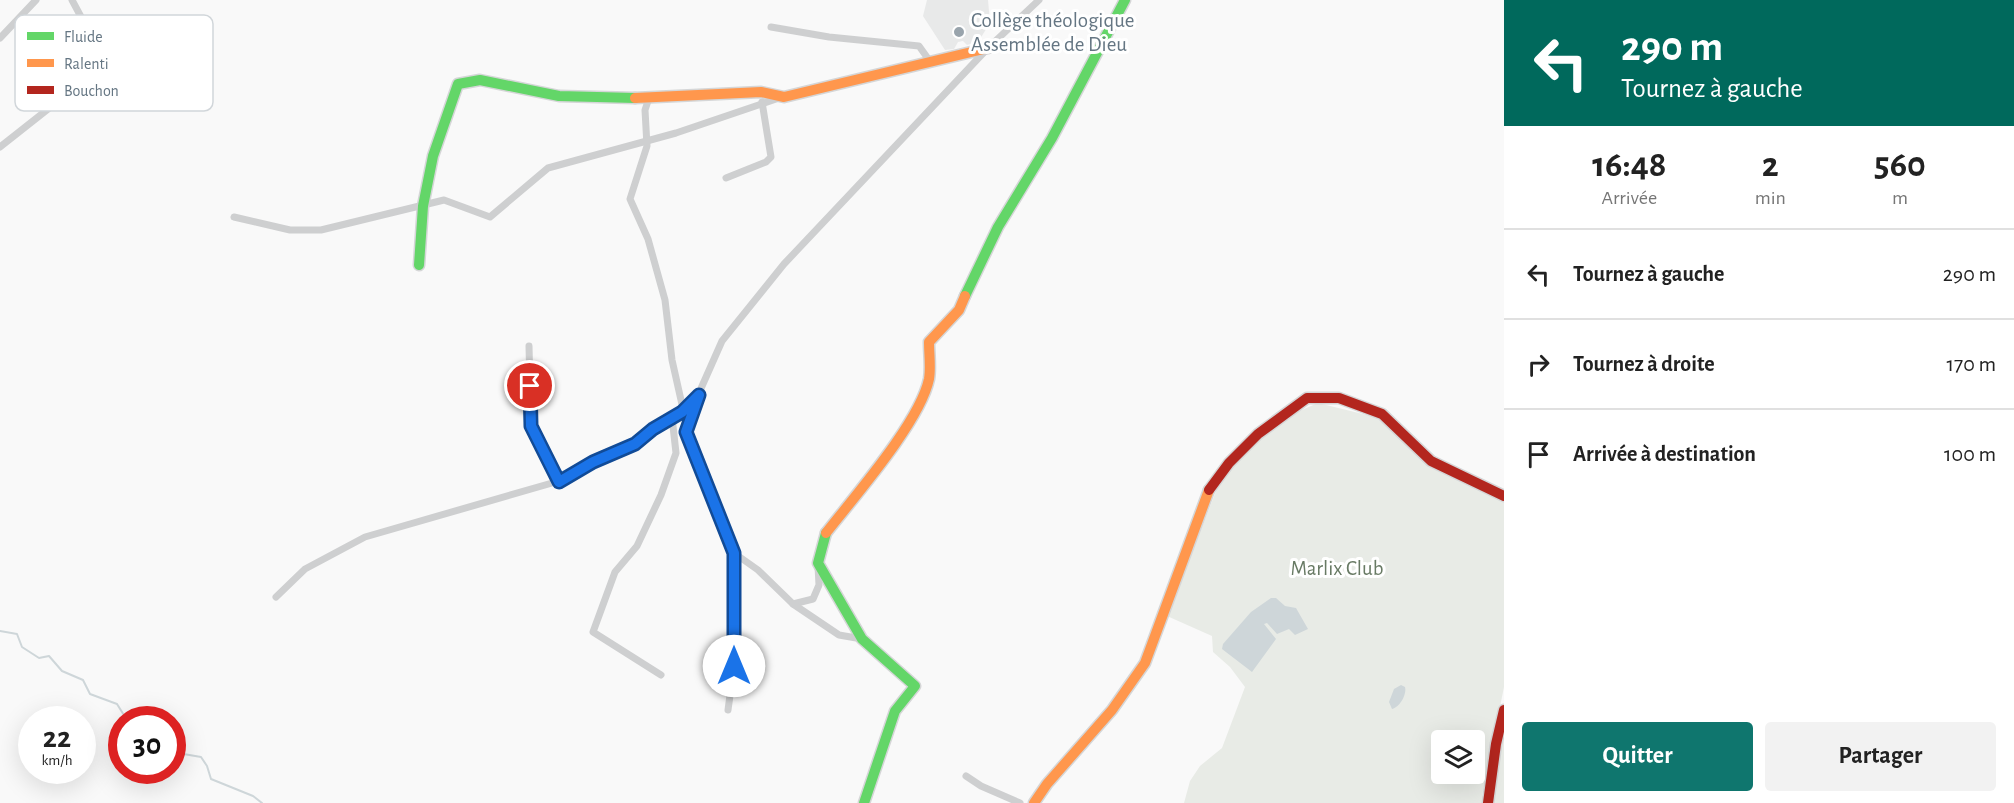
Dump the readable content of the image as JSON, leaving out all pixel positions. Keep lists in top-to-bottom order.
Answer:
{
  "parks": ["Marlix Club"],
  "places": ["Collège théologique Assemblée de Dieu"],
  "legend": ["Fluide", "Ralenti", "Bouchon"],
  "page": {
    "turn": ["290 m", "Tournez à gauche"],
    "eta": [
      "16:48",
      "Arrivée",
      "2",
      "min",
      "560",
      "m"
    ],
    "list": [
      {
        "name": "Tournez à gauche",
        "value": "290 m"
      },
      {
        "name": "Tournez à droite",
        "value": "170 m"
      },
      {
        "name": "Arrivée à destination",
        "value": "100 m"
      }
    ],
    "speed": "22 km/h",
    "limit": "30",
    "buttons": ["Quitter", "Partager"]
  }
}
